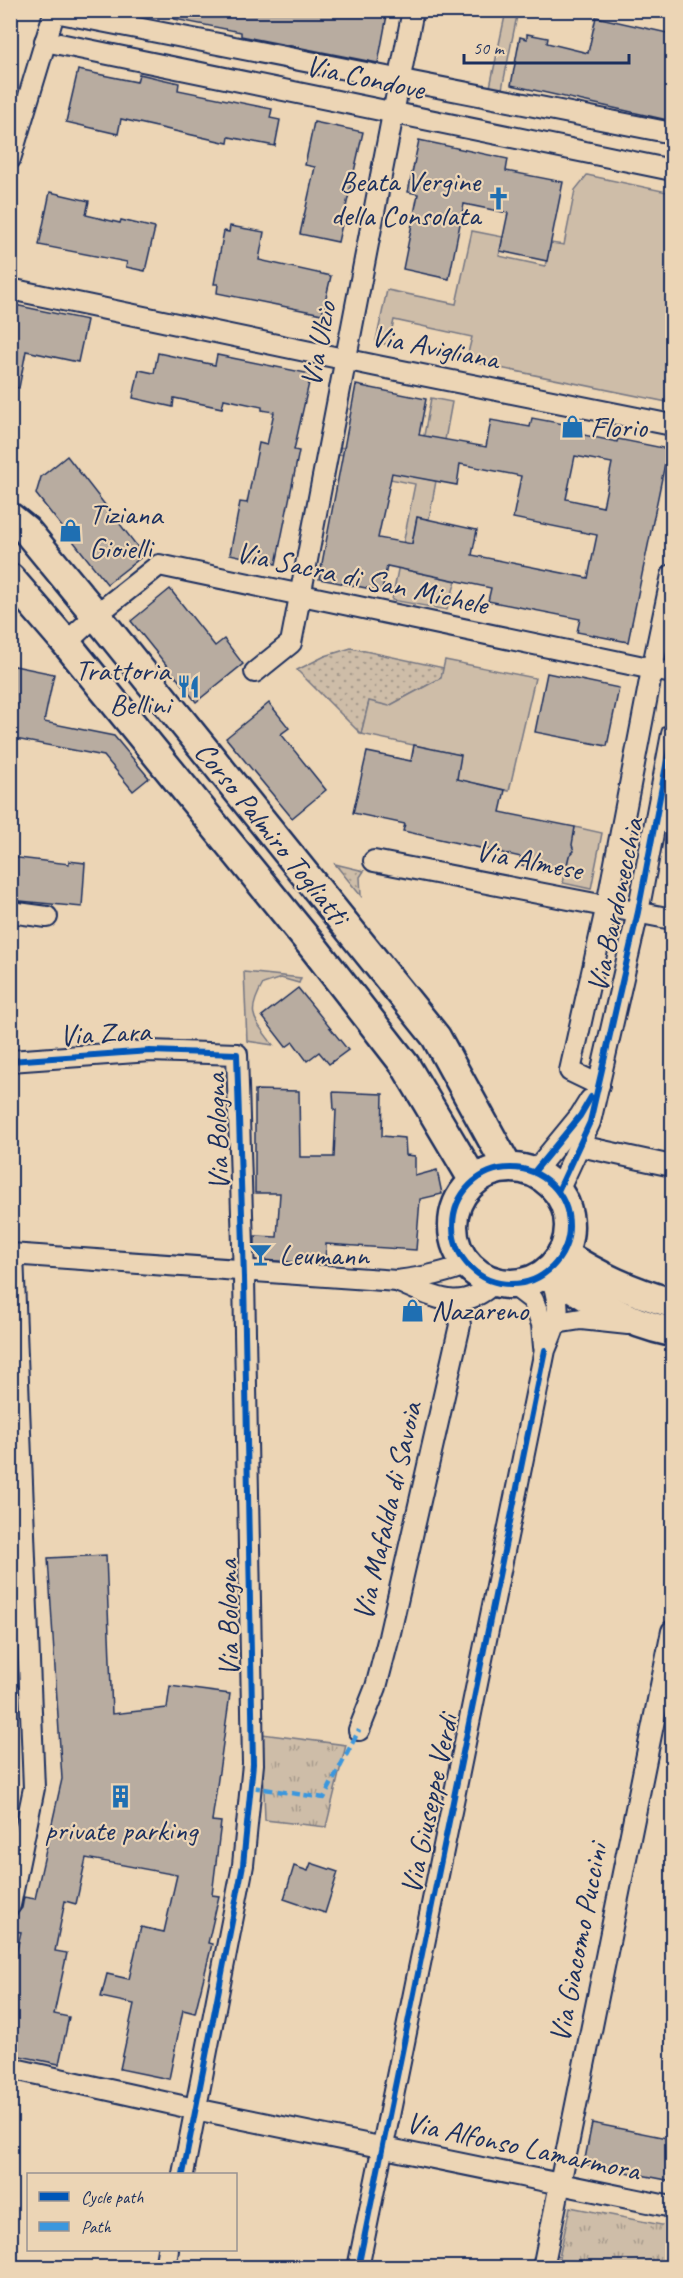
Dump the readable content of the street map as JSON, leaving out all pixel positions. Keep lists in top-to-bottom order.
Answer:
{
  "streets": {
    "street": [
      "Via Condove",
      "Via Ulzio",
      "Via Avigliana",
      "Via Sacra di San Michele",
      "Corso Palmiro Togliatti",
      "Via Almese",
      "Via Bardonecchia",
      "Via Zara",
      "Via Bologna",
      "Via Mafalda di Savoia",
      "Via Giuseppe Verdi",
      "Via Giacomo Puccini",
      "Via Alfonso Lamarmora"
    ]
  },
  "crossings": [
    ["Via Condove", "Via Ulzio"],
    ["Via Ulzio", "Via Avigliana"],
    ["Via Ulzio", "Via Sacra di San Michele"],
    ["Via Sacra di San Michele", "Corso Palmiro Togliatti"],
    ["Via Sacra di San Michele", "Via Bardonecchia"],
    ["Corso Palmiro Togliatti", "Via Bardonecchia"],
    ["Corso Palmiro Togliatti", "Via Giuseppe Verdi"],
    ["Via Almese", "Via Bardonecchia"],
    ["Via Bardonecchia", "Via Giuseppe Verdi"],
    ["Via Zara", "Via Bologna"],
    ["Via Bologna", "Via Alfonso Lamarmora"],
    ["Via Giuseppe Verdi", "Via Alfonso Lamarmora"],
    ["Via Giacomo Puccini", "Via Alfonso Lamarmora"]
  ],
  "places": {
    "church": ["Beata Vergine della Consolata"],
    "shop": ["Florio", "Tiziana Gioielli", "Nazareno"],
    "restaurant": ["Trattoria Bellini"],
    "bar": ["Leumann"],
    "building": ["private parking"]
  },
  "legend": ["Cycle path", "Path"],
  "scale_bar": "50 m"
}
